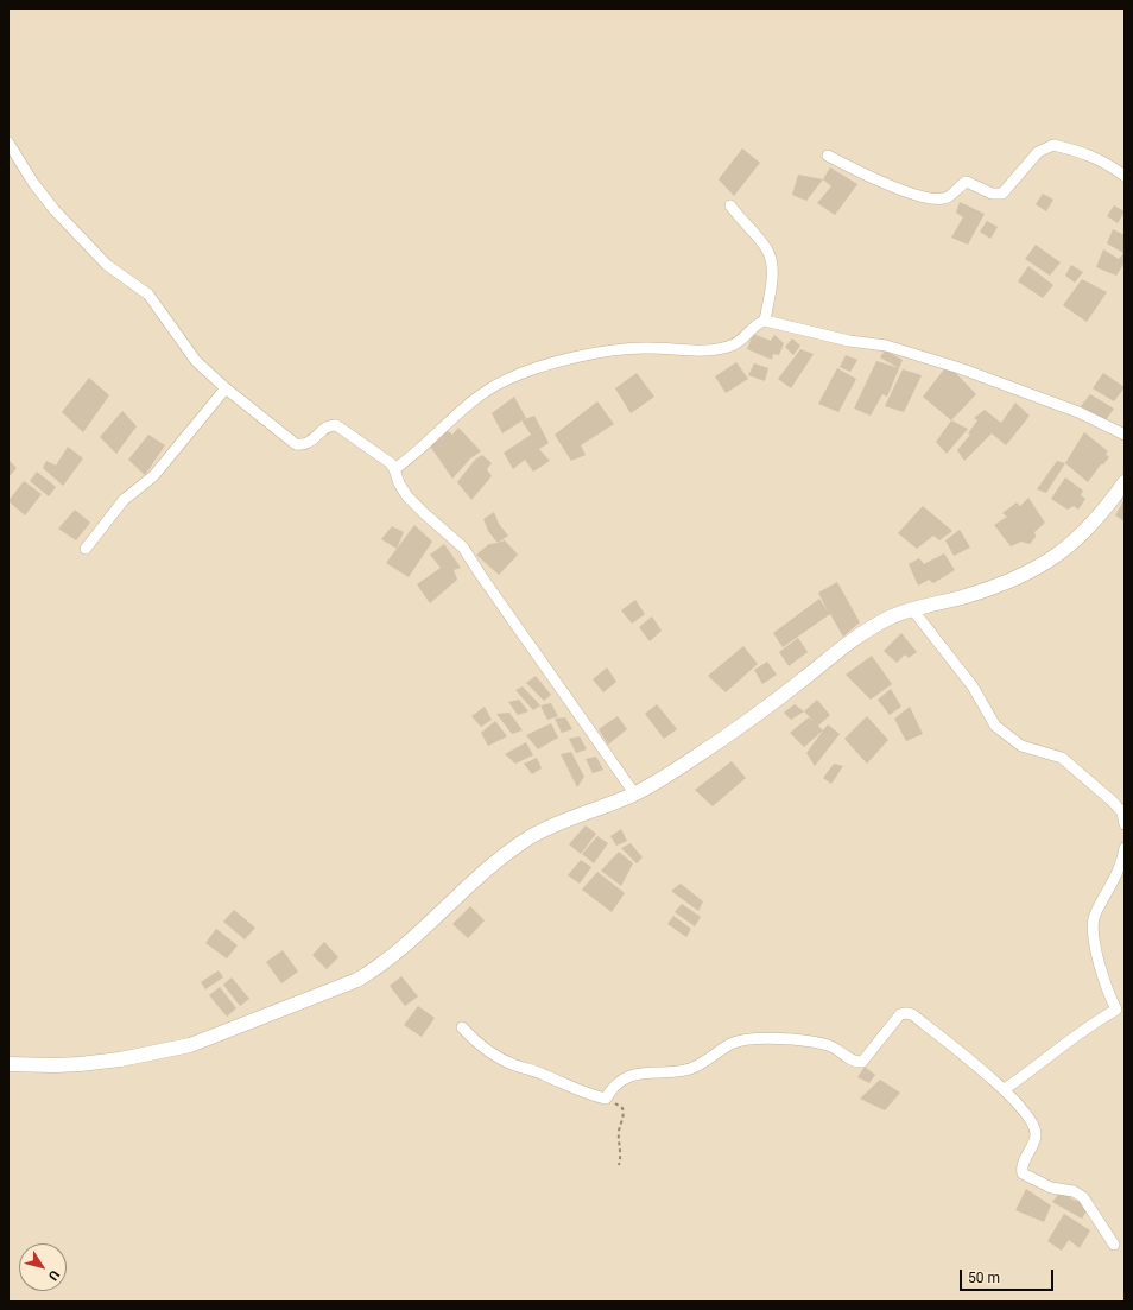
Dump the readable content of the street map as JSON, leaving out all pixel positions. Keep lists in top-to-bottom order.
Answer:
{
  "scale_bar": "50 m",
  "north": "bottom right"
}
